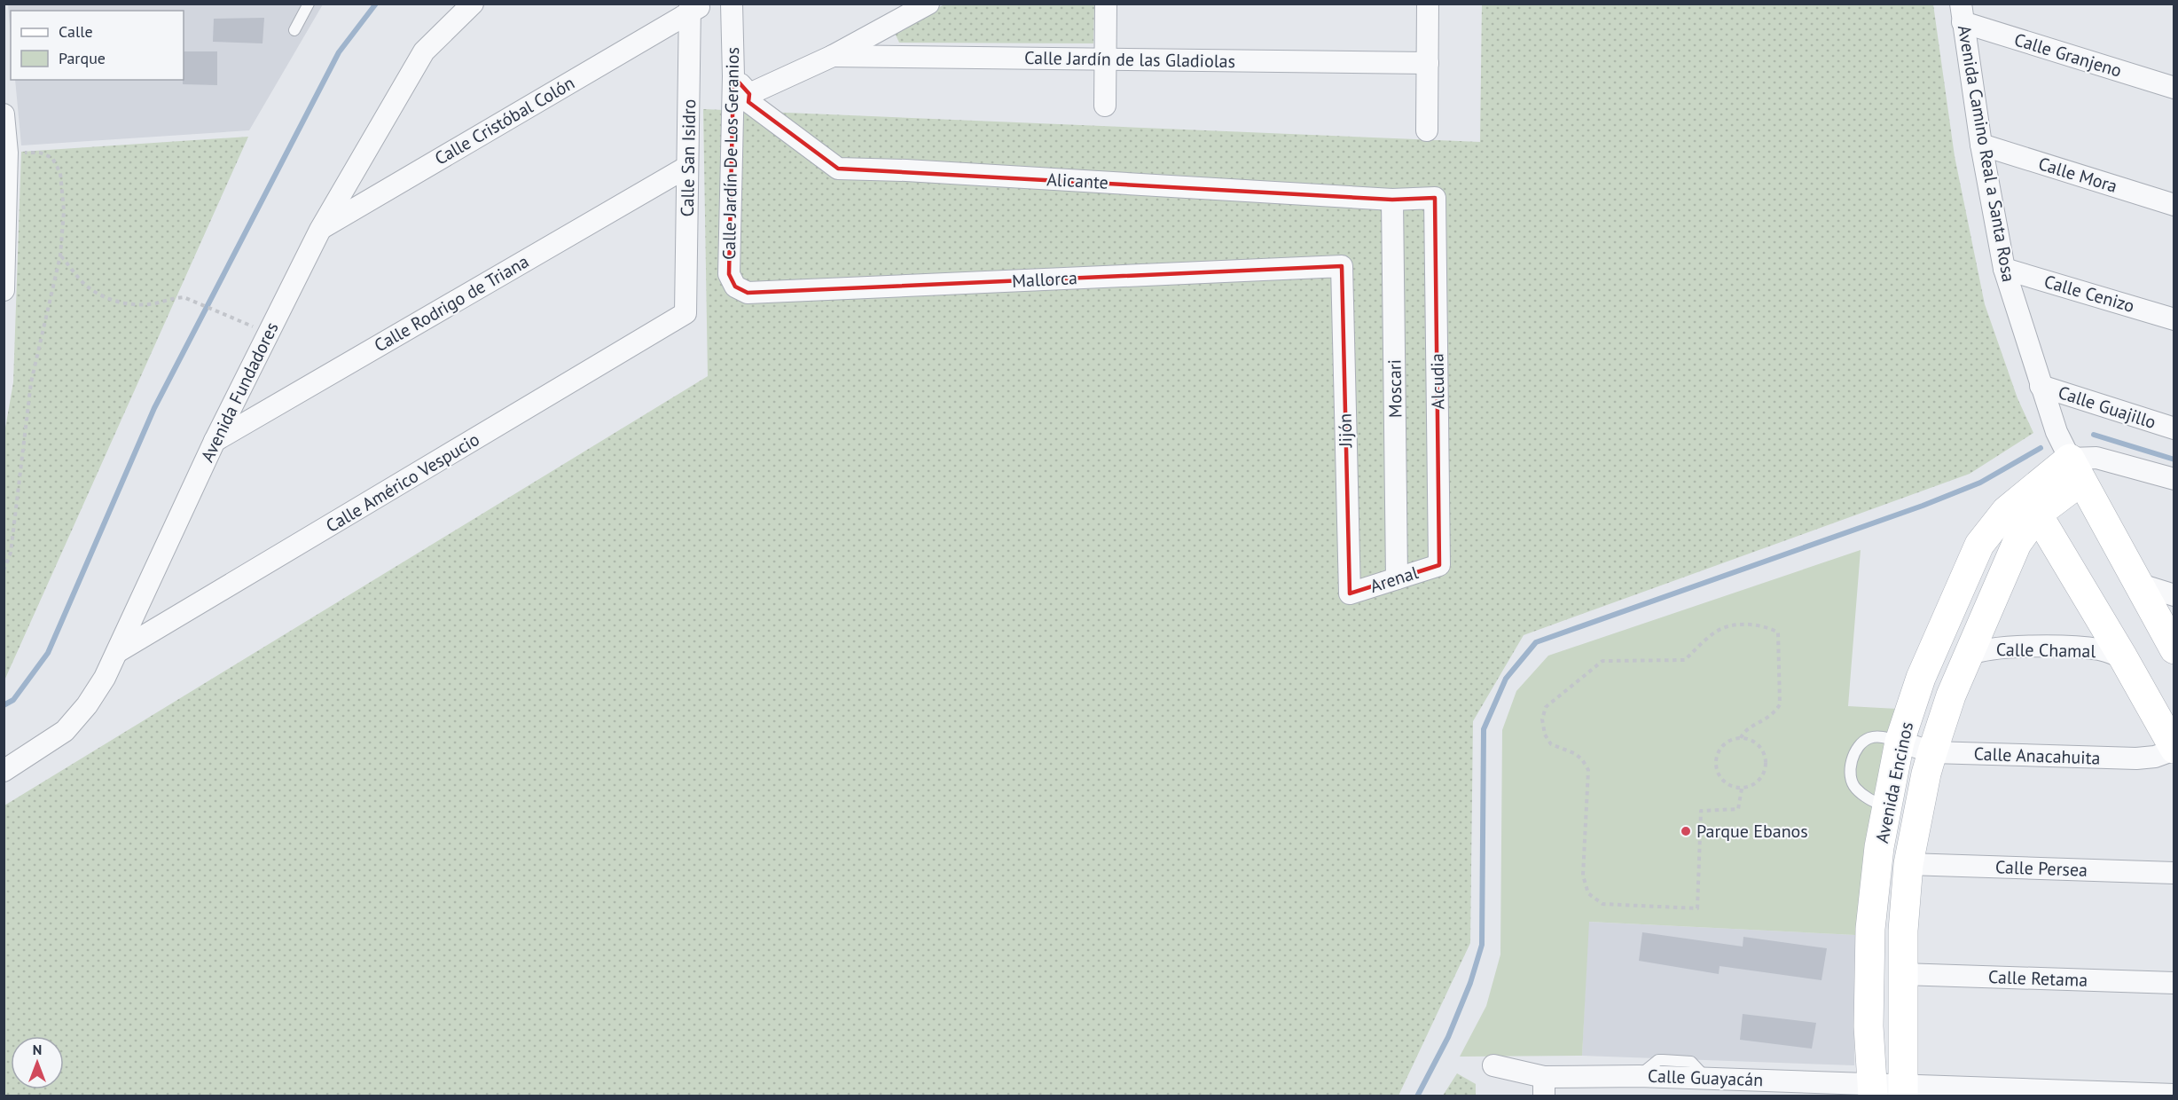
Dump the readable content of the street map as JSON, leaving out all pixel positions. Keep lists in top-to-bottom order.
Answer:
{
  "streets": {
    "street": [
      "Calle Granjeno",
      "Calle Jardín de las Gladiolas",
      "Calle Cristóbal Colón",
      "Calle Jardín De Los Geranios",
      "Avenida Camino Real a Santa Rosa",
      "Calle San Isidro",
      "Calle Mora",
      "Alicante",
      "Mallorca",
      "Calle Cenizo",
      "Calle Rodrigo de Triana",
      "Alcudia",
      "Moscari",
      "Avenida Fundadores",
      "Calle Guajillo",
      "Jijón",
      "Calle Américo Vespucio",
      "Arenal",
      "Calle Chamal",
      "Calle Anacahuita",
      "Avenida Encinos",
      "Calle Persea",
      "Calle Retama",
      "Calle Guayacán"
    ]
  },
  "crossings": [
    ["Calle Granjeno", "Avenida Camino Real a Santa Rosa"],
    ["Calle Cristóbal Colón", "Calle San Isidro"],
    ["Calle Cristóbal Colón", "Avenida Fundadores"],
    ["Calle Jardín De Los Geranios", "Alicante"],
    ["Calle Jardín De Los Geranios", "Mallorca"],
    ["Avenida Camino Real a Santa Rosa", "Calle Mora"],
    ["Avenida Camino Real a Santa Rosa", "Calle Cenizo"],
    ["Avenida Camino Real a Santa Rosa", "Calle Guajillo"],
    ["Avenida Camino Real a Santa Rosa", "Avenida Encinos"],
    ["Calle San Isidro", "Calle Rodrigo de Triana"],
    ["Calle San Isidro", "Calle Américo Vespucio"],
    ["Alicante", "Alcudia"],
    ["Alicante", "Moscari"],
    ["Mallorca", "Jijón"],
    ["Calle Rodrigo de Triana", "Avenida Fundadores"],
    ["Alcudia", "Arenal"],
    ["Moscari", "Arenal"],
    ["Avenida Fundadores", "Calle Américo Vespucio"],
    ["Jijón", "Arenal"],
    ["Calle Chamal", "Avenida Encinos"],
    ["Calle Anacahuita", "Avenida Encinos"],
    ["Avenida Encinos", "Calle Persea"],
    ["Avenida Encinos", "Calle Retama"],
    ["Avenida Encinos", "Calle Guayacán"]
  ],
  "places": ["Parque Ebanos"],
  "legend": ["Calle", "Parque"],
  "north": "top"
}
